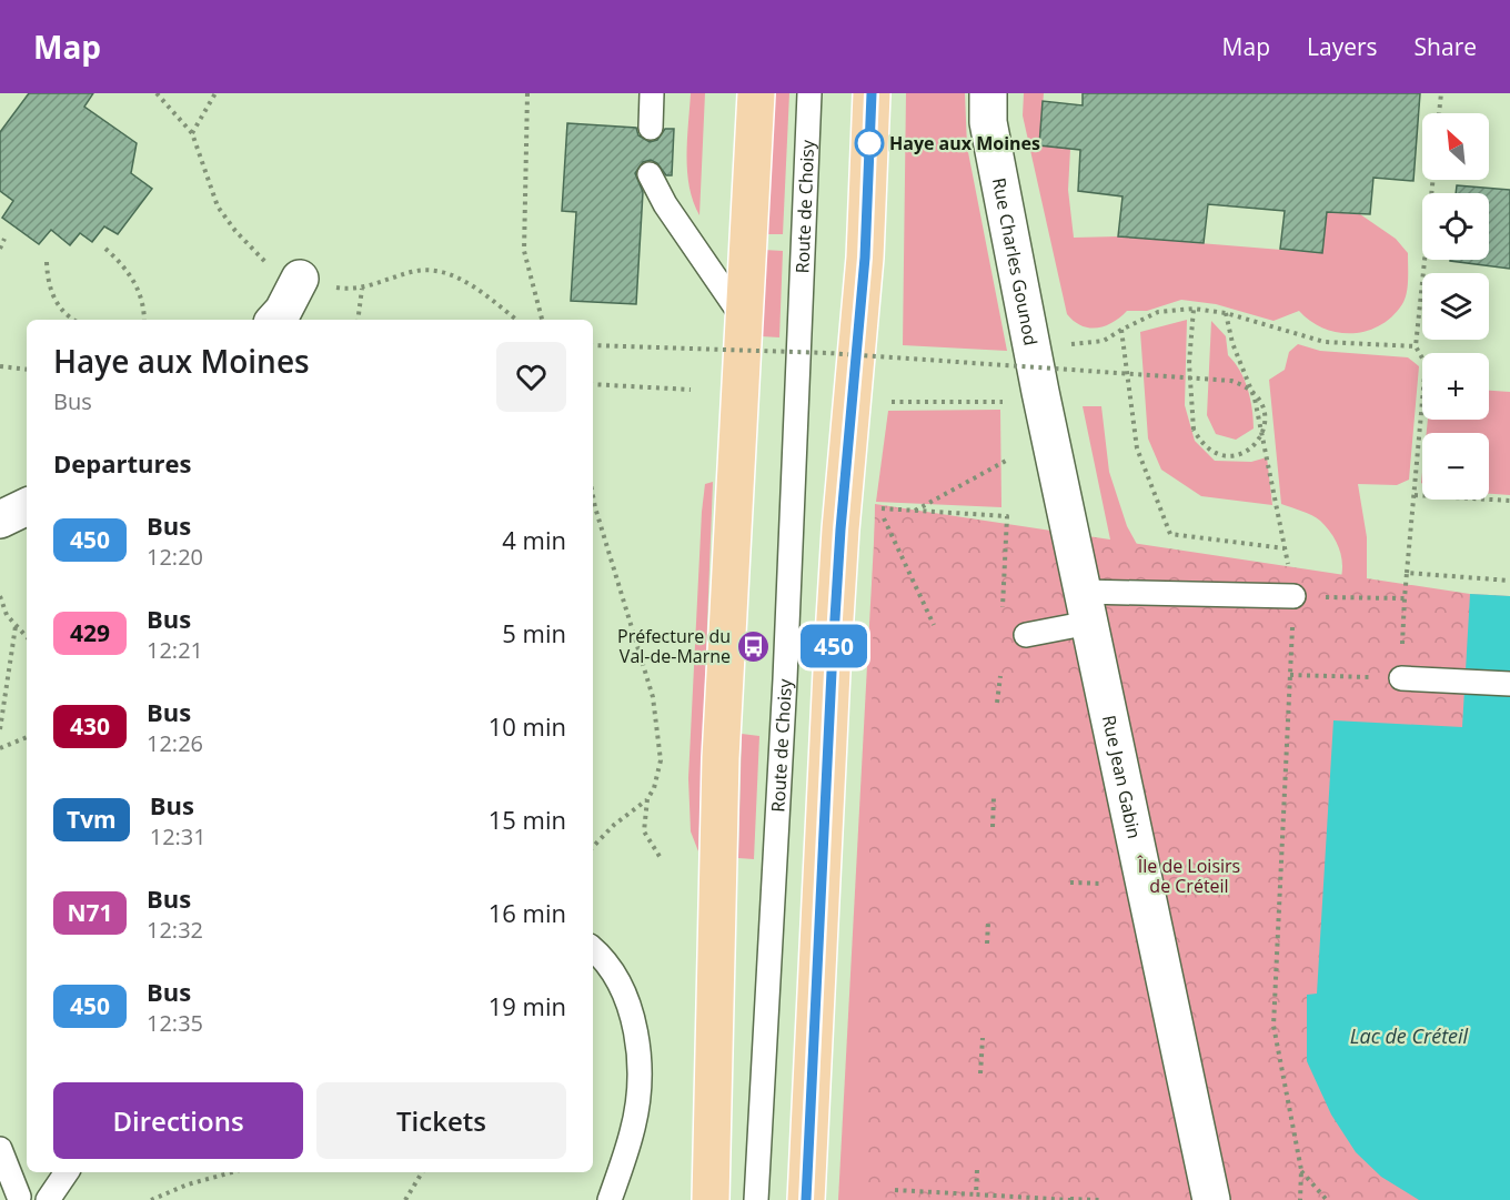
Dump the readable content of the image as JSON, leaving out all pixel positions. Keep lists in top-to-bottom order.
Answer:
{
  "streets": {
    "street": ["Rue Charles Gounod", "Rue Jean Gabin"],
    "lane": ["Route de Choisy"]
  },
  "crossings": [
    ["Rue Charles Gounod", "Rue Jean Gabin"]
  ],
  "water": ["Lac de Créteil"],
  "parks": ["Île de Loisirs de Créteil"],
  "places": {
    "other": ["Haye aux Moines"],
    "bus stop": ["Préfecture du Val-de-Marne"]
  },
  "lines": ["bus line 450"],
  "north": "top left",
  "page": {
    "header": "Map",
    "nav": ["Map", "Layers", "Share"],
    "on_map": "450",
    "map_buttons": ["+", "−"],
    "heading": [
      ["Haye aux Moines", "Bus"],
      "Departures"
    ],
    "list": [
      {
        "mark": "450",
        "name": "Bus",
        "note": "12:20",
        "value": "4 min"
      },
      {
        "mark": "429",
        "name": "Bus",
        "note": "12:21",
        "value": "5 min"
      },
      {
        "mark": "430",
        "name": "Bus",
        "note": "12:26",
        "value": "10 min"
      },
      {
        "mark": "Tvm",
        "name": "Bus",
        "note": "12:31",
        "value": "15 min"
      },
      {
        "mark": "N71",
        "name": "Bus",
        "note": "12:32",
        "value": "16 min"
      },
      {
        "mark": "450",
        "name": "Bus",
        "note": "12:35",
        "value": "19 min"
      }
    ],
    "buttons": ["Directions", "Tickets"]
  }
}
